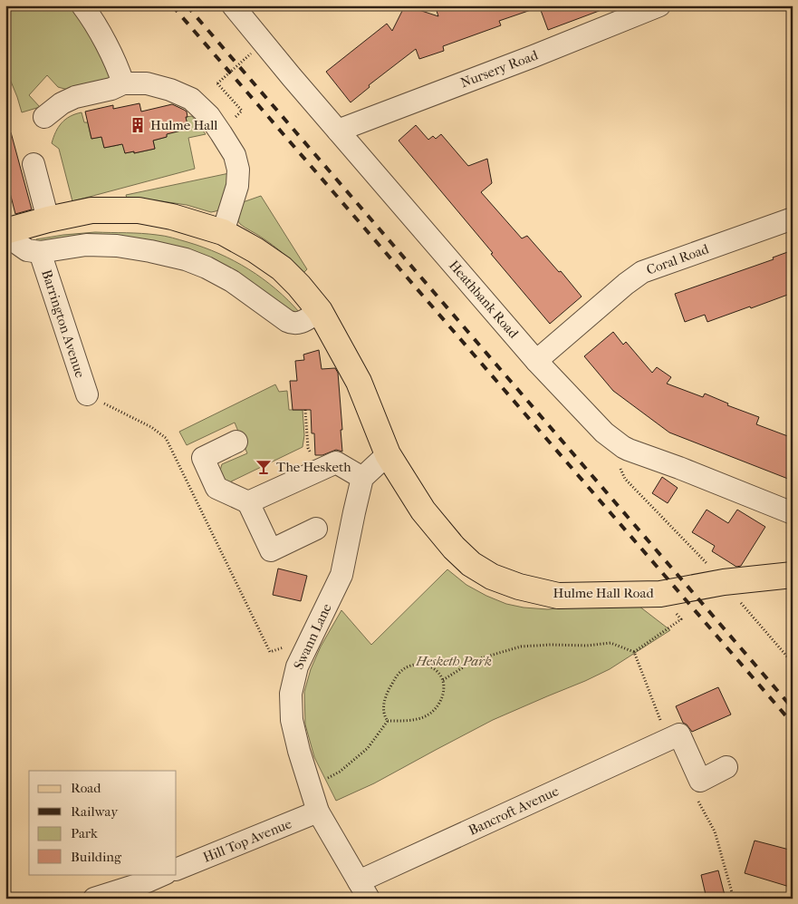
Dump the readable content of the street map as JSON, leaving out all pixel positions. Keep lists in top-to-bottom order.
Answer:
{
  "streets": {
    "main road": ["Hulme Hall Road"],
    "street": [
      "Nursery Road",
      "Coral Road",
      "Heathbank Road",
      "Barrington Avenue",
      "Swann Lane",
      "Bancroft Avenue",
      "Hill Top Avenue"
    ]
  },
  "crossings": [
    ["Nursery Road", "Heathbank Road"],
    ["Coral Road", "Heathbank Road"],
    ["Barrington Avenue", "Hulme Hall Road"],
    ["Swann Lane", "Bancroft Avenue"],
    ["Swann Lane", "Hill Top Avenue"]
  ],
  "parks": ["Hesketh Park"],
  "places": {
    "building": ["Hulme Hall"],
    "bar": ["The Hesketh"]
  },
  "legend": [
    "Road",
    "Railway",
    "Park",
    "Building"
  ]
}
